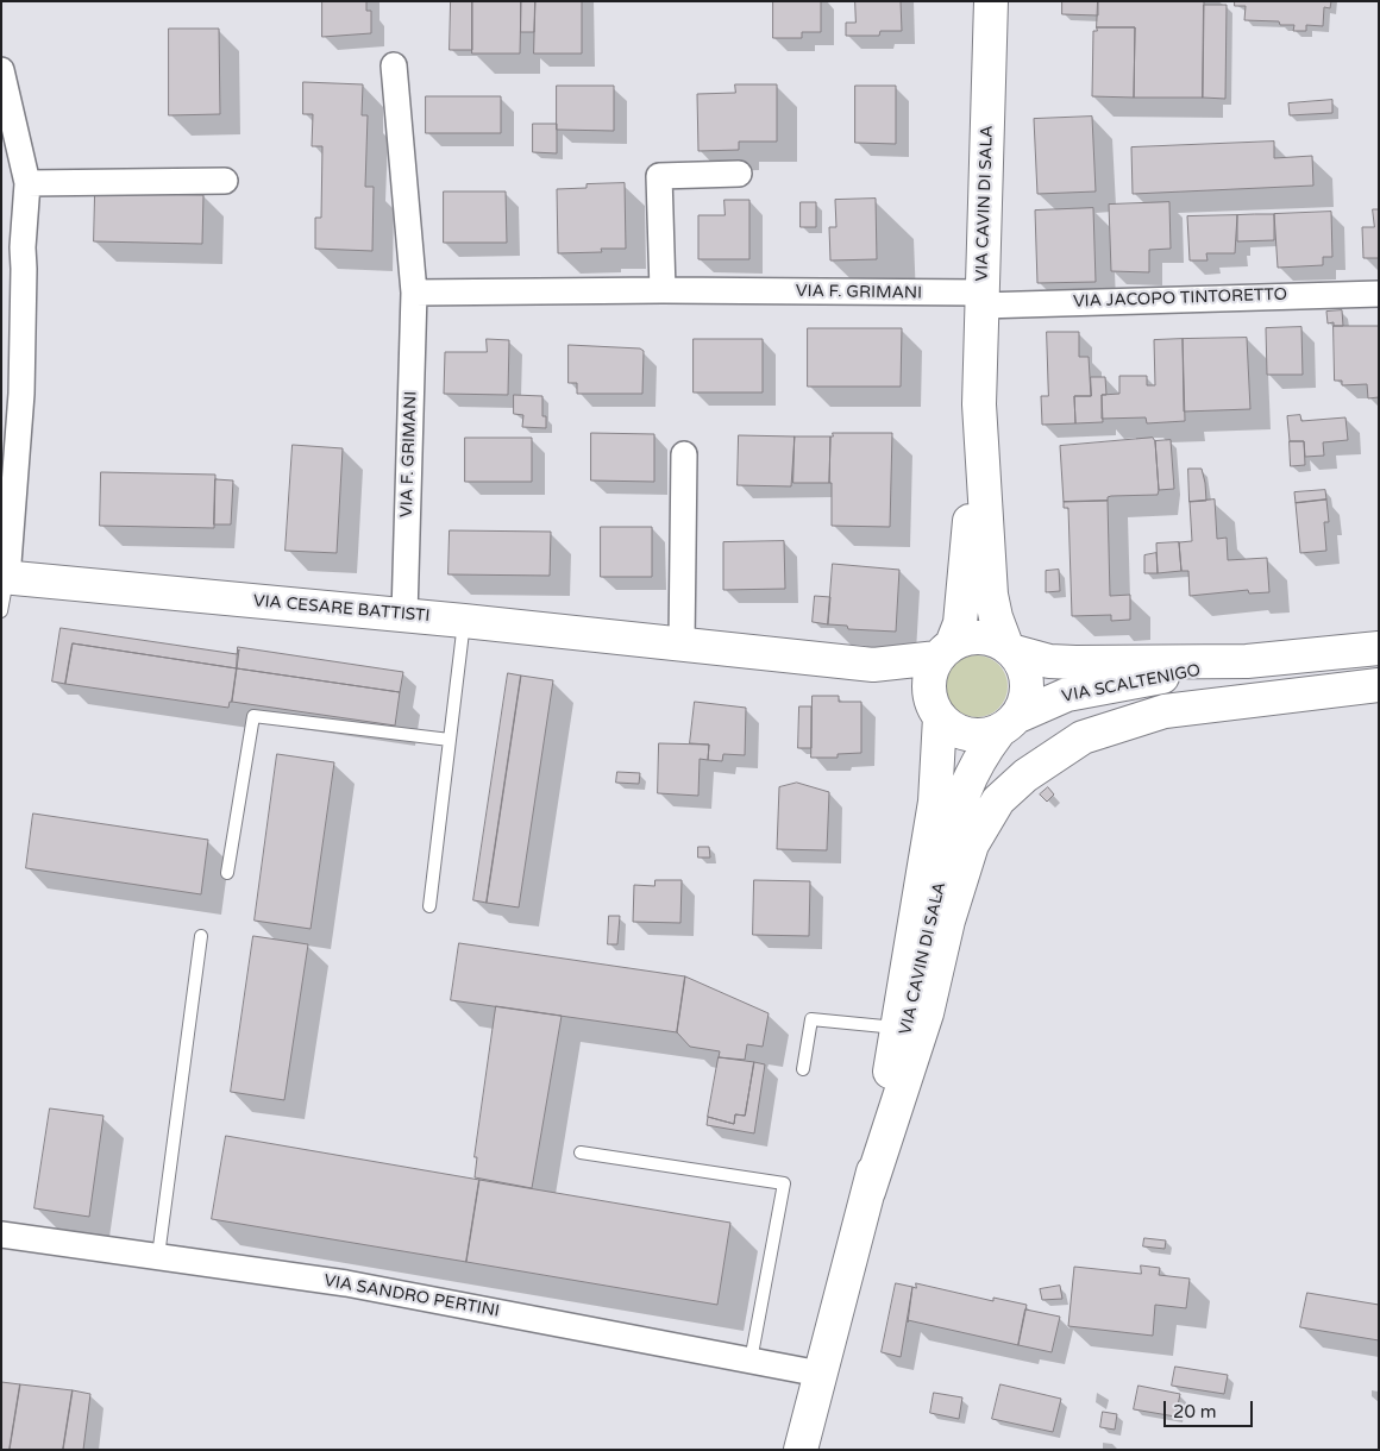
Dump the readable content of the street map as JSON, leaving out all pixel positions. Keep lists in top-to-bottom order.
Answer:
{
  "streets": {
    "main road": ["VIA CAVIN DI SALA", "VIA CESARE BATTISTI", "VIA SCALTENIGO"],
    "street": ["VIA F. GRIMANI", "VIA JACOPO TINTORETTO", "VIA SANDRO PERTINI"]
  },
  "crossings": [
    ["VIA CAVIN DI SALA", "VIA F. GRIMANI"],
    ["VIA CAVIN DI SALA", "VIA JACOPO TINTORETTO"],
    ["VIA CAVIN DI SALA", "VIA CESARE BATTISTI"],
    ["VIA CAVIN DI SALA", "VIA SCALTENIGO"],
    ["VIA CAVIN DI SALA", "VIA SANDRO PERTINI"],
    ["VIA F. GRIMANI", "VIA JACOPO TINTORETTO"],
    ["VIA F. GRIMANI", "VIA CESARE BATTISTI"],
    ["VIA CESARE BATTISTI", "VIA SCALTENIGO"]
  ],
  "scale_bar": "20 m"
}
